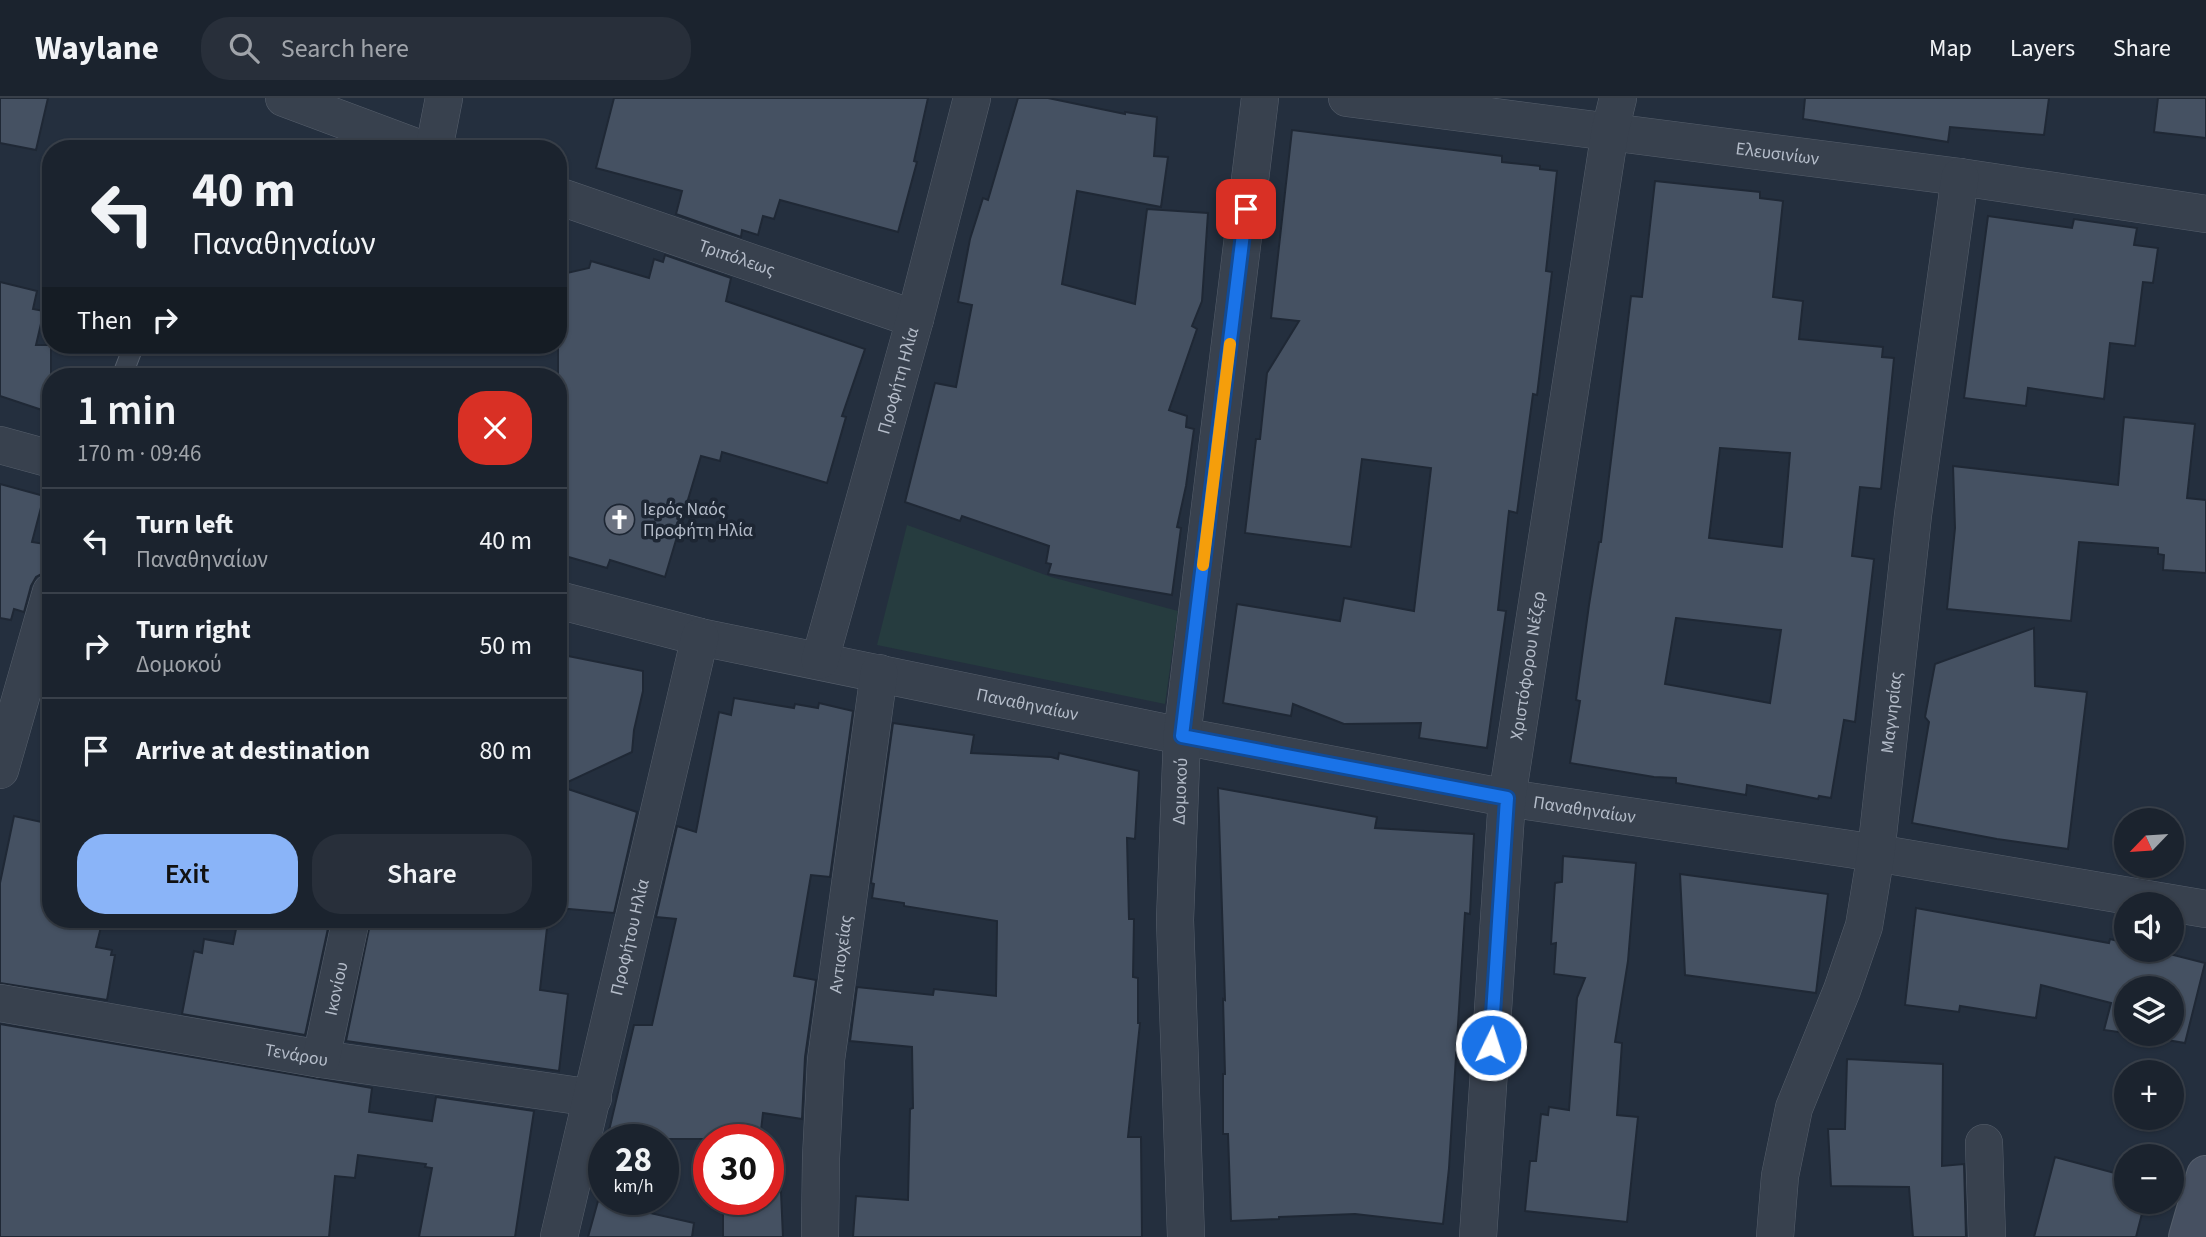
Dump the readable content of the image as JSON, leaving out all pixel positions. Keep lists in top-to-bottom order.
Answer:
{
  "streets": {
    "street": [
      "Ελευσινίων",
      "Τριπόλεως",
      "Προφήτη Ηλία",
      "Χριστόφορου Νέζερ",
      "Παναθηναίων",
      "Μαγνησίας",
      "Δομοκού",
      "Προφήτου Ηλία",
      "Αντιοχείας",
      "Ικονίου",
      "Τενάρου"
    ]
  },
  "crossings": [
    ["Ελευσινίων", "Χριστόφορου Νέζερ"],
    ["Ελευσινίων", "Μαγνησίας"],
    ["Τριπόλεως", "Προφήτη Ηλία"],
    ["Προφήτη Ηλία", "Παναθηναίων"],
    ["Χριστόφορου Νέζερ", "Παναθηναίων"],
    ["Παναθηναίων", "Μαγνησίας"],
    ["Παναθηναίων", "Δομοκού"],
    ["Παναθηναίων", "Προφήτου Ηλία"],
    ["Παναθηναίων", "Αντιοχείας"],
    ["Προφήτου Ηλία", "Τενάρου"],
    ["Ικονίου", "Τενάρου"]
  ],
  "places": {
    "church": ["Ιερός Ναός Προφήτη Ηλία"]
  },
  "north": "bottom left",
  "page": {
    "header": "Waylane",
    "search": "Search here",
    "nav": ["Map", "Layers", "Share"],
    "turn": ["40 m", "Παναθηναίων"],
    "then": "Then",
    "heading": ["1 min", "170 m · 09:46"],
    "list": [
      {
        "name": "Turn left",
        "note": "Παναθηναίων",
        "value": "40 m"
      },
      {
        "name": "Turn right",
        "note": "Δομοκού",
        "value": "50 m"
      },
      {
        "name": "Arrive at destination",
        "value": "80 m"
      }
    ],
    "map_buttons": ["+", "−"],
    "buttons": ["Exit", "Share"],
    "speed": "28 km/h",
    "limit": "30"
  }
}
